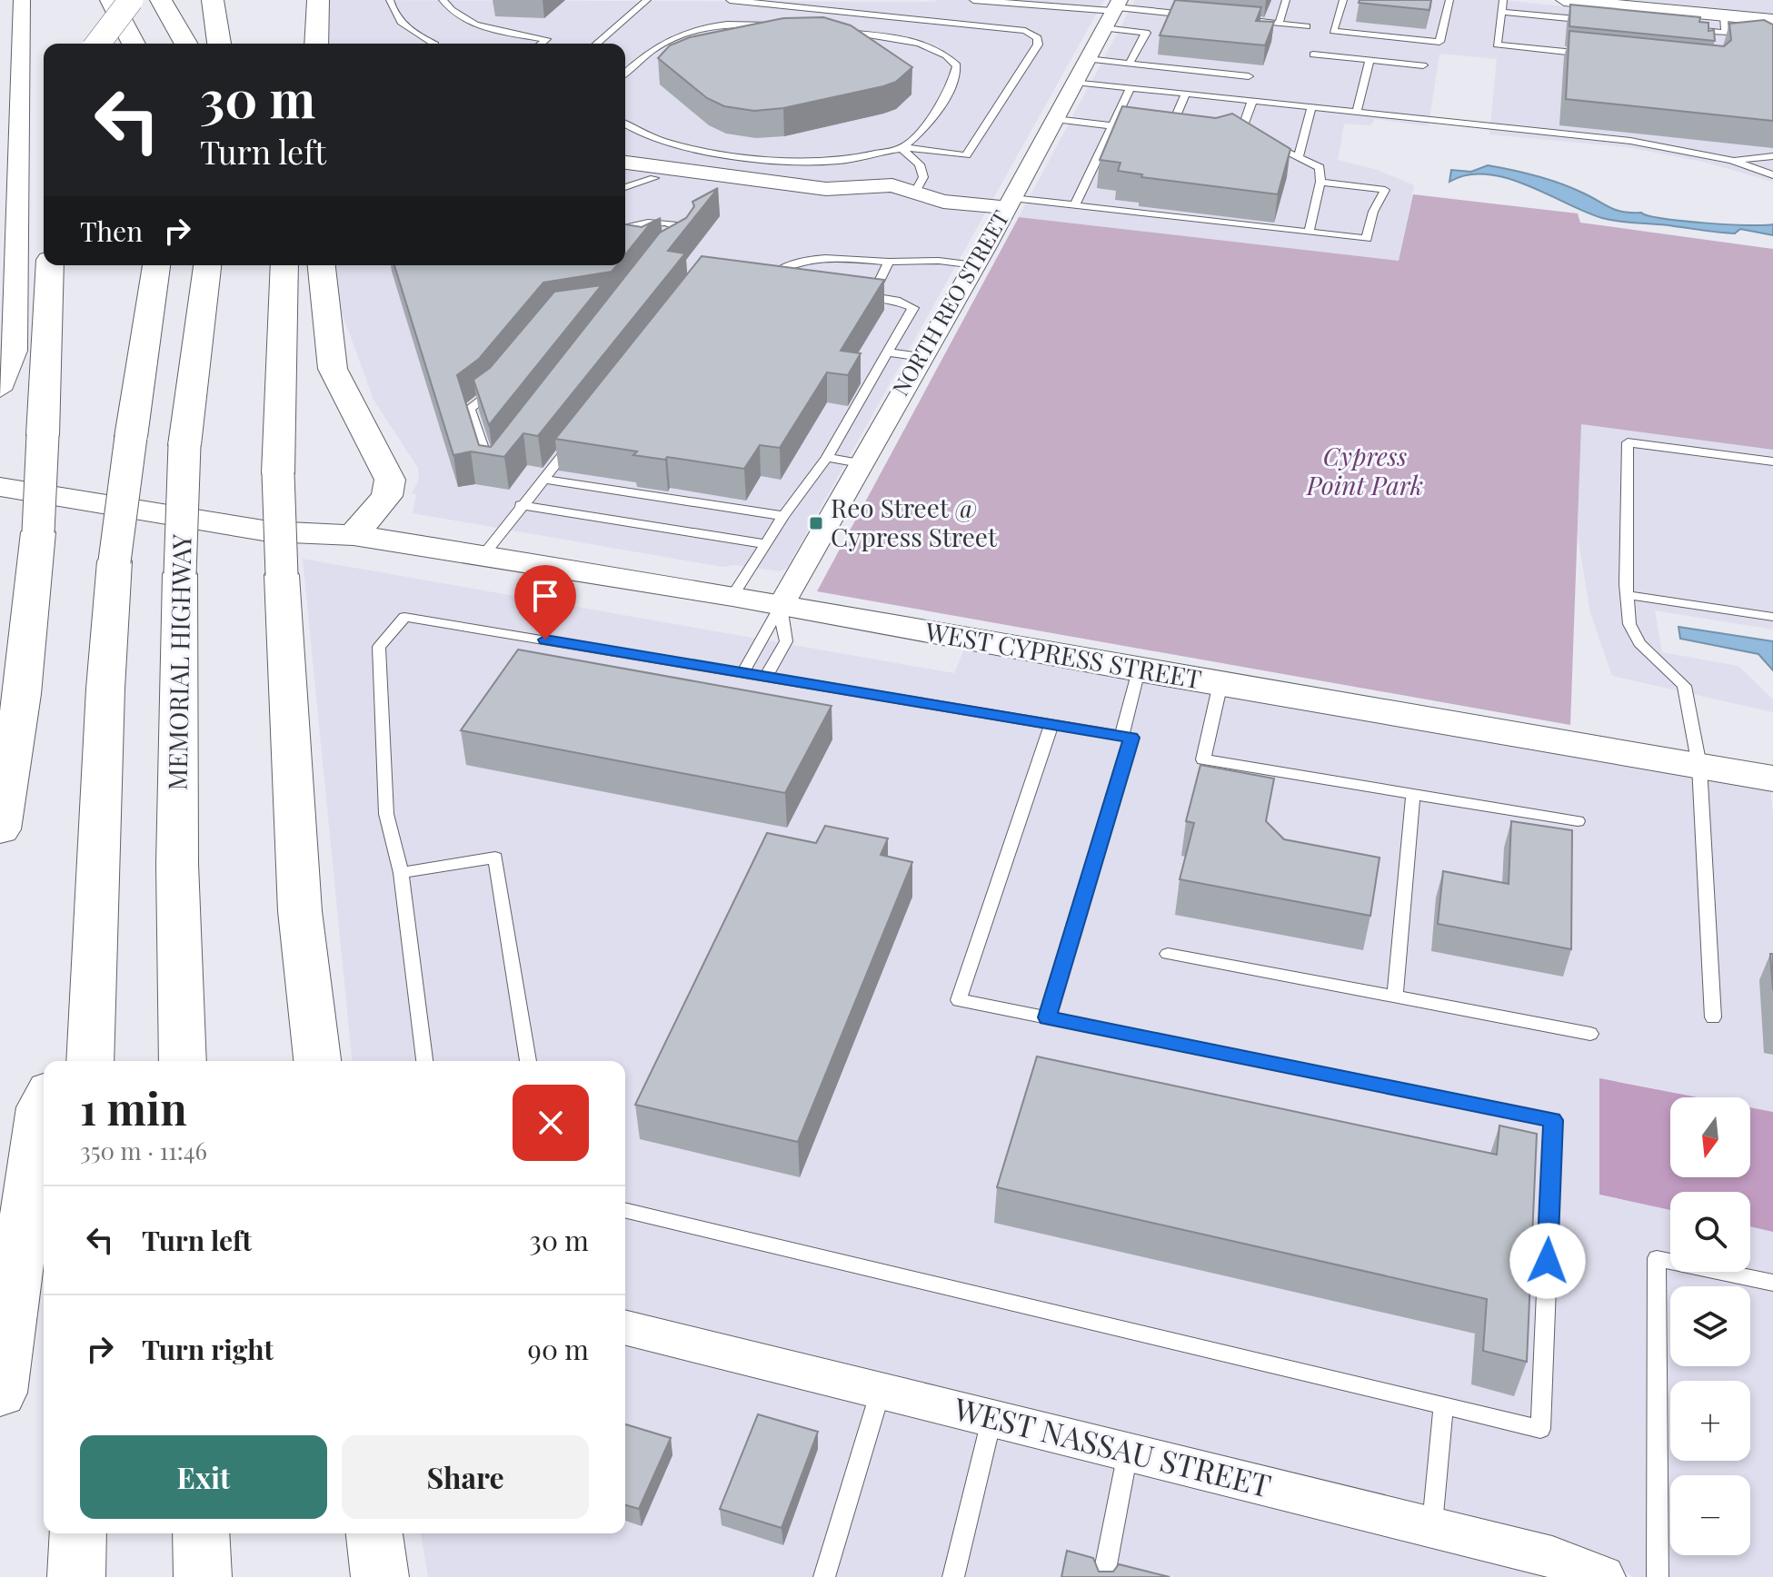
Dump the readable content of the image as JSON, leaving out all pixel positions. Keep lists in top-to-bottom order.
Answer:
{
  "streets": {
    "highway": ["MEMORIAL HIGHWAY"],
    "street": ["NORTH REO STREET", "WEST CYPRESS STREET", "WEST NASSAU STREET"]
  },
  "crossings": [
    ["NORTH REO STREET", "WEST CYPRESS STREET"]
  ],
  "parks": ["Cypress Point Park"],
  "places": {
    "transit": ["Reo Street @ Cypress Street"]
  },
  "north": "bottom",
  "page": {
    "turn": ["30 m", "Turn left"],
    "then": "Then",
    "heading": ["1 min", "350 m · 11:46"],
    "map_buttons": ["+", "−"],
    "list": [
      {
        "name": "Turn left",
        "value": "30 m"
      },
      {
        "name": "Turn right",
        "value": "90 m"
      }
    ],
    "buttons": ["Exit", "Share"]
  }
}
